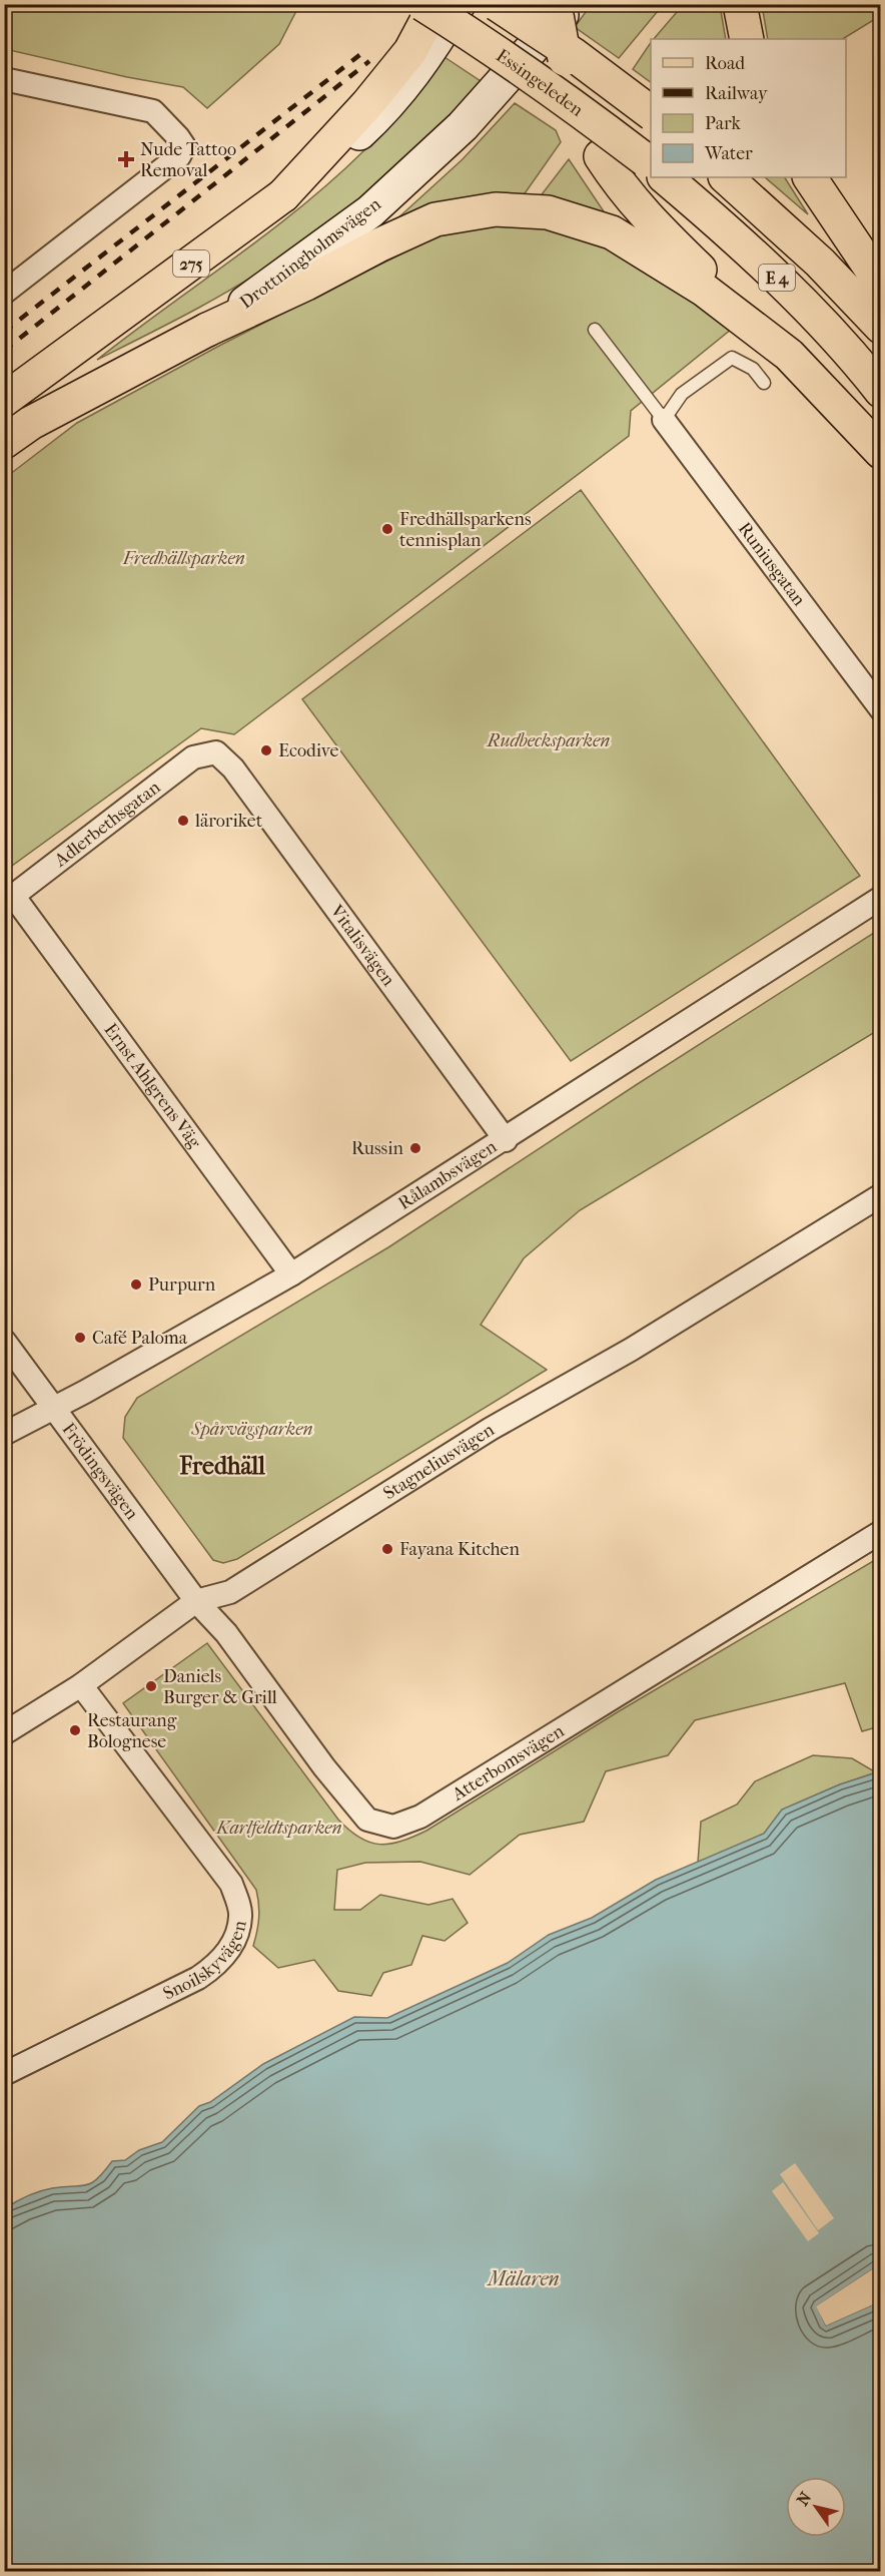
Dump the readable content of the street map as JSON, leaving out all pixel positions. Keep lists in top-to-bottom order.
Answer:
{
  "streets": {
    "main road": [
      "Essingeleden",
      "Drottningholmsvägen",
      "275",
      "E 4"
    ],
    "street": [
      "Runiusgatan",
      "Adlerbethsgatan",
      "Vitalisvägen",
      "Ernst Ahlgrens Väg",
      "Rålambsvägen",
      "Stagneliusvägen",
      "Frödingsvägen",
      "Atterbomsvägen",
      "Snoilskyvägen"
    ]
  },
  "crossings": [
    ["Adlerbethsgatan", "Vitalisvägen"],
    ["Adlerbethsgatan", "Ernst Ahlgrens Väg"],
    ["Vitalisvägen", "Rålambsvägen"],
    ["Ernst Ahlgrens Väg", "Rålambsvägen"],
    ["Rålambsvägen", "Frödingsvägen"],
    ["Stagneliusvägen", "Frödingsvägen"],
    ["Stagneliusvägen", "Atterbomsvägen"],
    ["Stagneliusvägen", "Snoilskyvägen"],
    ["Frödingsvägen", "Atterbomsvägen"]
  ],
  "districts": ["Fredhäll"],
  "water": ["Mälaren"],
  "parks": [
    "Fredhällsparken",
    "Rudbecksparken",
    "Spårvägsparken",
    "Karlfeldtsparken"
  ],
  "places": {
    "health": ["Nude Tattoo Removal"],
    "other": [
      "Fredhällsparkens tennisplan",
      "Ecodive",
      "läroriket",
      "Russin",
      "Purpurn",
      "Café Paloma",
      "Fayana Kitchen",
      "Daniels Burger & Grill",
      "Restaurang Bolognese"
    ]
  },
  "legend": [
    "Road",
    "Railway",
    "Park",
    "Water"
  ],
  "north": "top left"
}
